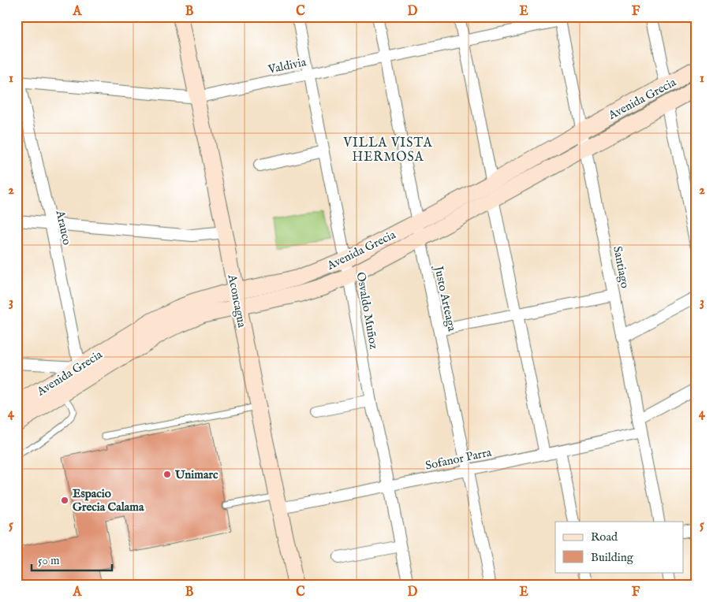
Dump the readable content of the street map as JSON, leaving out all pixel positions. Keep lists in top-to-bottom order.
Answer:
{
  "streets": {
    "main road": ["Avenida Grecia", "Aconcagua"],
    "street": [
      "Valdivia",
      "Arauco",
      "Santiago",
      "Justo Arteaga",
      "Osvaldo Muñoz",
      "Sofanor Parra"
    ]
  },
  "crossings": [
    ["Valdivia", "Arauco"],
    ["Valdivia", "Santiago"],
    ["Valdivia", "Justo Arteaga"],
    ["Valdivia", "Aconcagua"],
    ["Valdivia", "Osvaldo Muñoz"],
    ["Avenida Grecia", "Arauco"],
    ["Avenida Grecia", "Santiago"],
    ["Avenida Grecia", "Justo Arteaga"],
    ["Avenida Grecia", "Aconcagua"],
    ["Avenida Grecia", "Osvaldo Muñoz"],
    ["Santiago", "Sofanor Parra"],
    ["Justo Arteaga", "Sofanor Parra"],
    ["Aconcagua", "Sofanor Parra"],
    ["Osvaldo Muñoz", "Sofanor Parra"]
  ],
  "districts": ["VILLA VISTA HERMOSA"],
  "places": ["Unimarc", "Espacio Grecia Calama"],
  "legend": ["Road", "Building"],
  "scale_bar": "50 m",
  "grid": {
    "columns": [
      "A",
      "B",
      "C",
      "D",
      "E",
      "F"
    ],
    "rows": [
      "1",
      "2",
      "3",
      "4",
      "5"
    ]
  }
}
